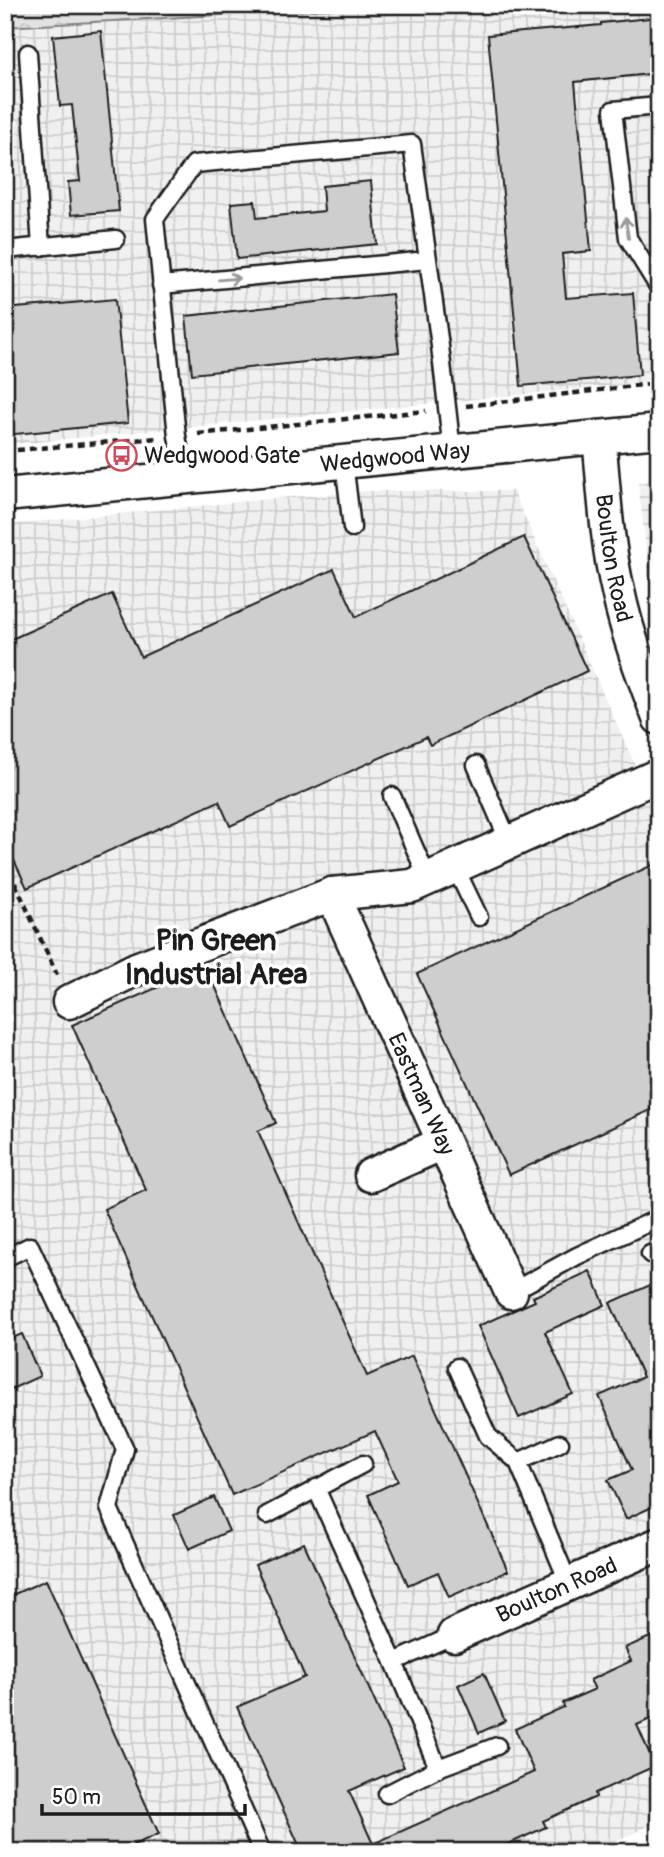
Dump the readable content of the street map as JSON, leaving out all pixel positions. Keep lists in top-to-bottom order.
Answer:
{
  "streets": {
    "street": ["Wedgwood Way", "Boulton Road", "Eastman Way"]
  },
  "crossings": [
    ["Wedgwood Way", "Boulton Road"]
  ],
  "districts": ["Pin Green Industrial Area"],
  "places": {
    "bus stop": ["Wedgwood Gate"]
  },
  "scale_bar": "50 m"
}
